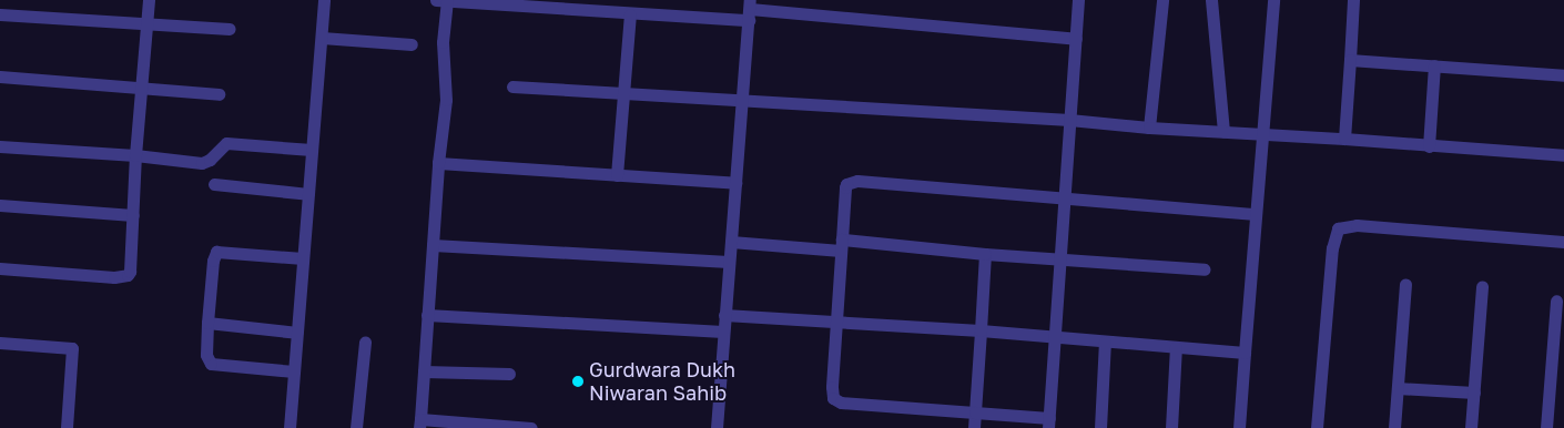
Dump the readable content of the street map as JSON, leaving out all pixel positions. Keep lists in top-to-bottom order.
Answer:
{
  "places": ["Gurdwara Dukh Niwaran Sahib"]
}
